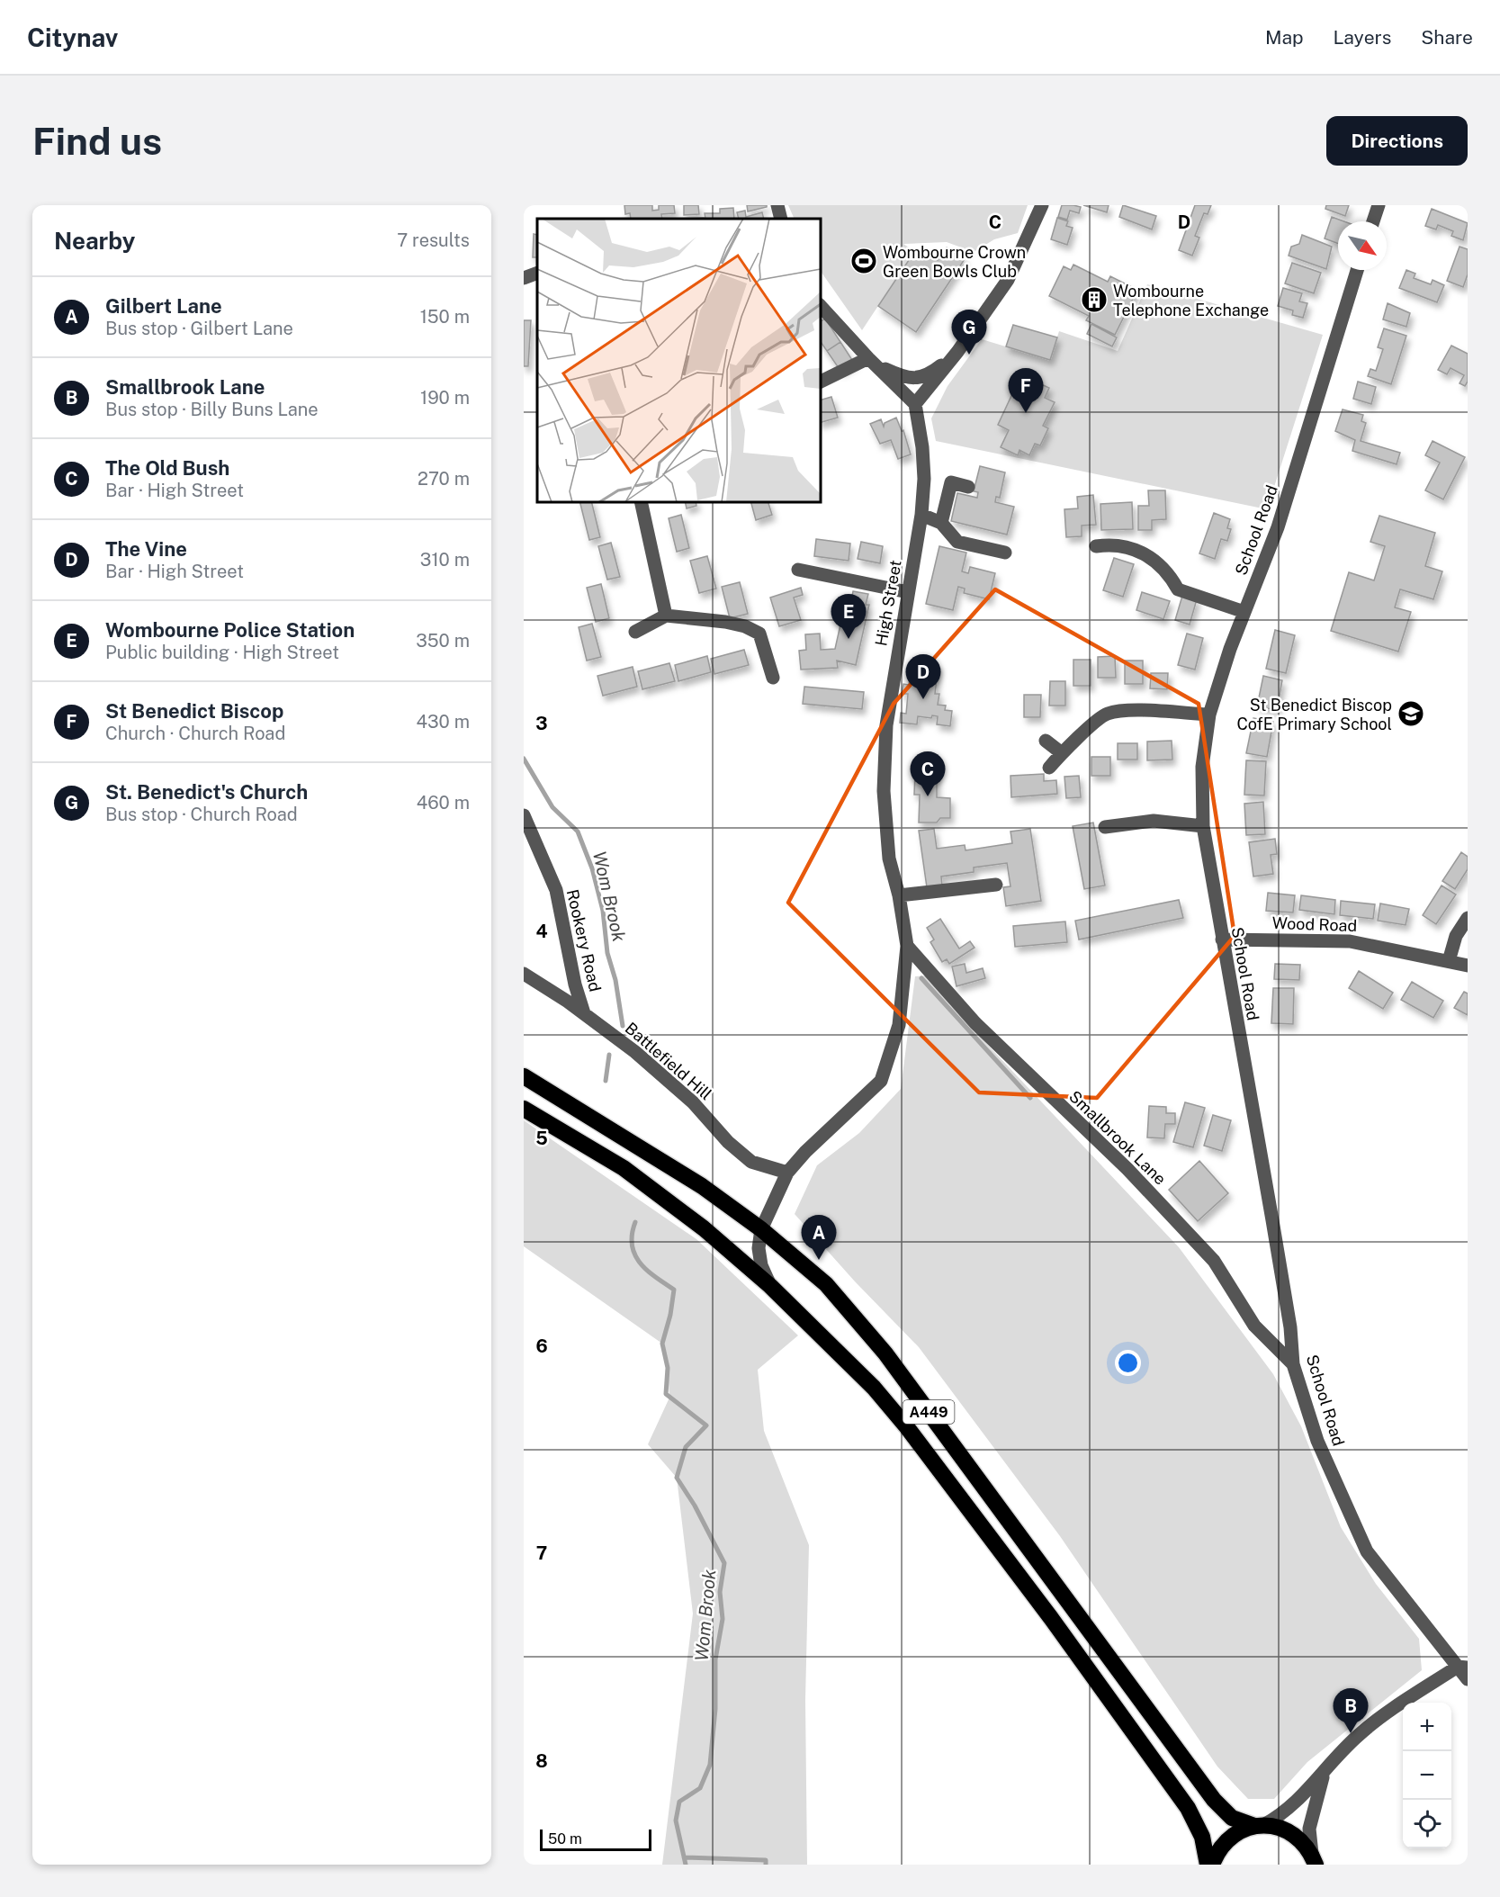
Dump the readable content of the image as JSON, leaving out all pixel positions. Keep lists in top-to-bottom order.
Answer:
{
  "streets": {
    "highway": ["A449"],
    "street": [
      "School Road",
      "High Street",
      "Wood Road",
      "Rookery Road",
      "Battlefield Hill",
      "Smallbrook Lane"
    ]
  },
  "crossings": [
    ["School Road", "Wood Road"],
    ["School Road", "Smallbrook Lane"],
    ["High Street", "Battlefield Hill"],
    ["High Street", "Smallbrook Lane"],
    ["High Street", "A449"],
    ["Rookery Road", "Battlefield Hill"]
  ],
  "water": ["Wom Brook"],
  "places": {
    "sports": ["Wombourne Crown Green Bowls Club"],
    "building": ["Wombourne Telephone Exchange"],
    "school or university": ["St Benedict Biscop CofE Primary School"]
  },
  "scale_bar": "50 m",
  "north": "bottom right",
  "page": {
    "header": "Citynav",
    "nav": ["Map", "Layers", "Share"],
    "buttons": "Directions",
    "title": "Find us",
    "heading": ["Nearby", "7 results"],
    "list": [
      {
        "mark": "A",
        "name": "Gilbert Lane",
        "note": "Bus stop · Gilbert Lane",
        "value": "150 m"
      },
      {
        "mark": "B",
        "name": "Smallbrook Lane",
        "note": "Bus stop · Billy Buns Lane",
        "value": "190 m"
      },
      {
        "mark": "C",
        "name": "The Old Bush",
        "note": "Bar · High Street",
        "value": "270 m"
      },
      {
        "mark": "D",
        "name": "The Vine",
        "note": "Bar · High Street",
        "value": "310 m"
      },
      {
        "mark": "E",
        "name": "Wombourne Police Station",
        "note": "Public building · High Street",
        "value": "350 m"
      },
      {
        "mark": "F",
        "name": "St Benedict Biscop",
        "note": "Church · Church Road",
        "value": "430 m"
      },
      {
        "mark": "G",
        "name": "St. Benedict's Church",
        "note": "Bus stop · Church Road",
        "value": "460 m"
      }
    ],
    "pins": [
      "G",
      "F",
      "E",
      "D",
      "C",
      "A",
      "B"
    ],
    "map_buttons": ["+", "−"],
    "scale": "50 m"
  },
  "grid": {
    "columns": ["C", "D"],
    "rows": [
      "3",
      "4",
      "5",
      "6",
      "7",
      "8"
    ]
  }
}
